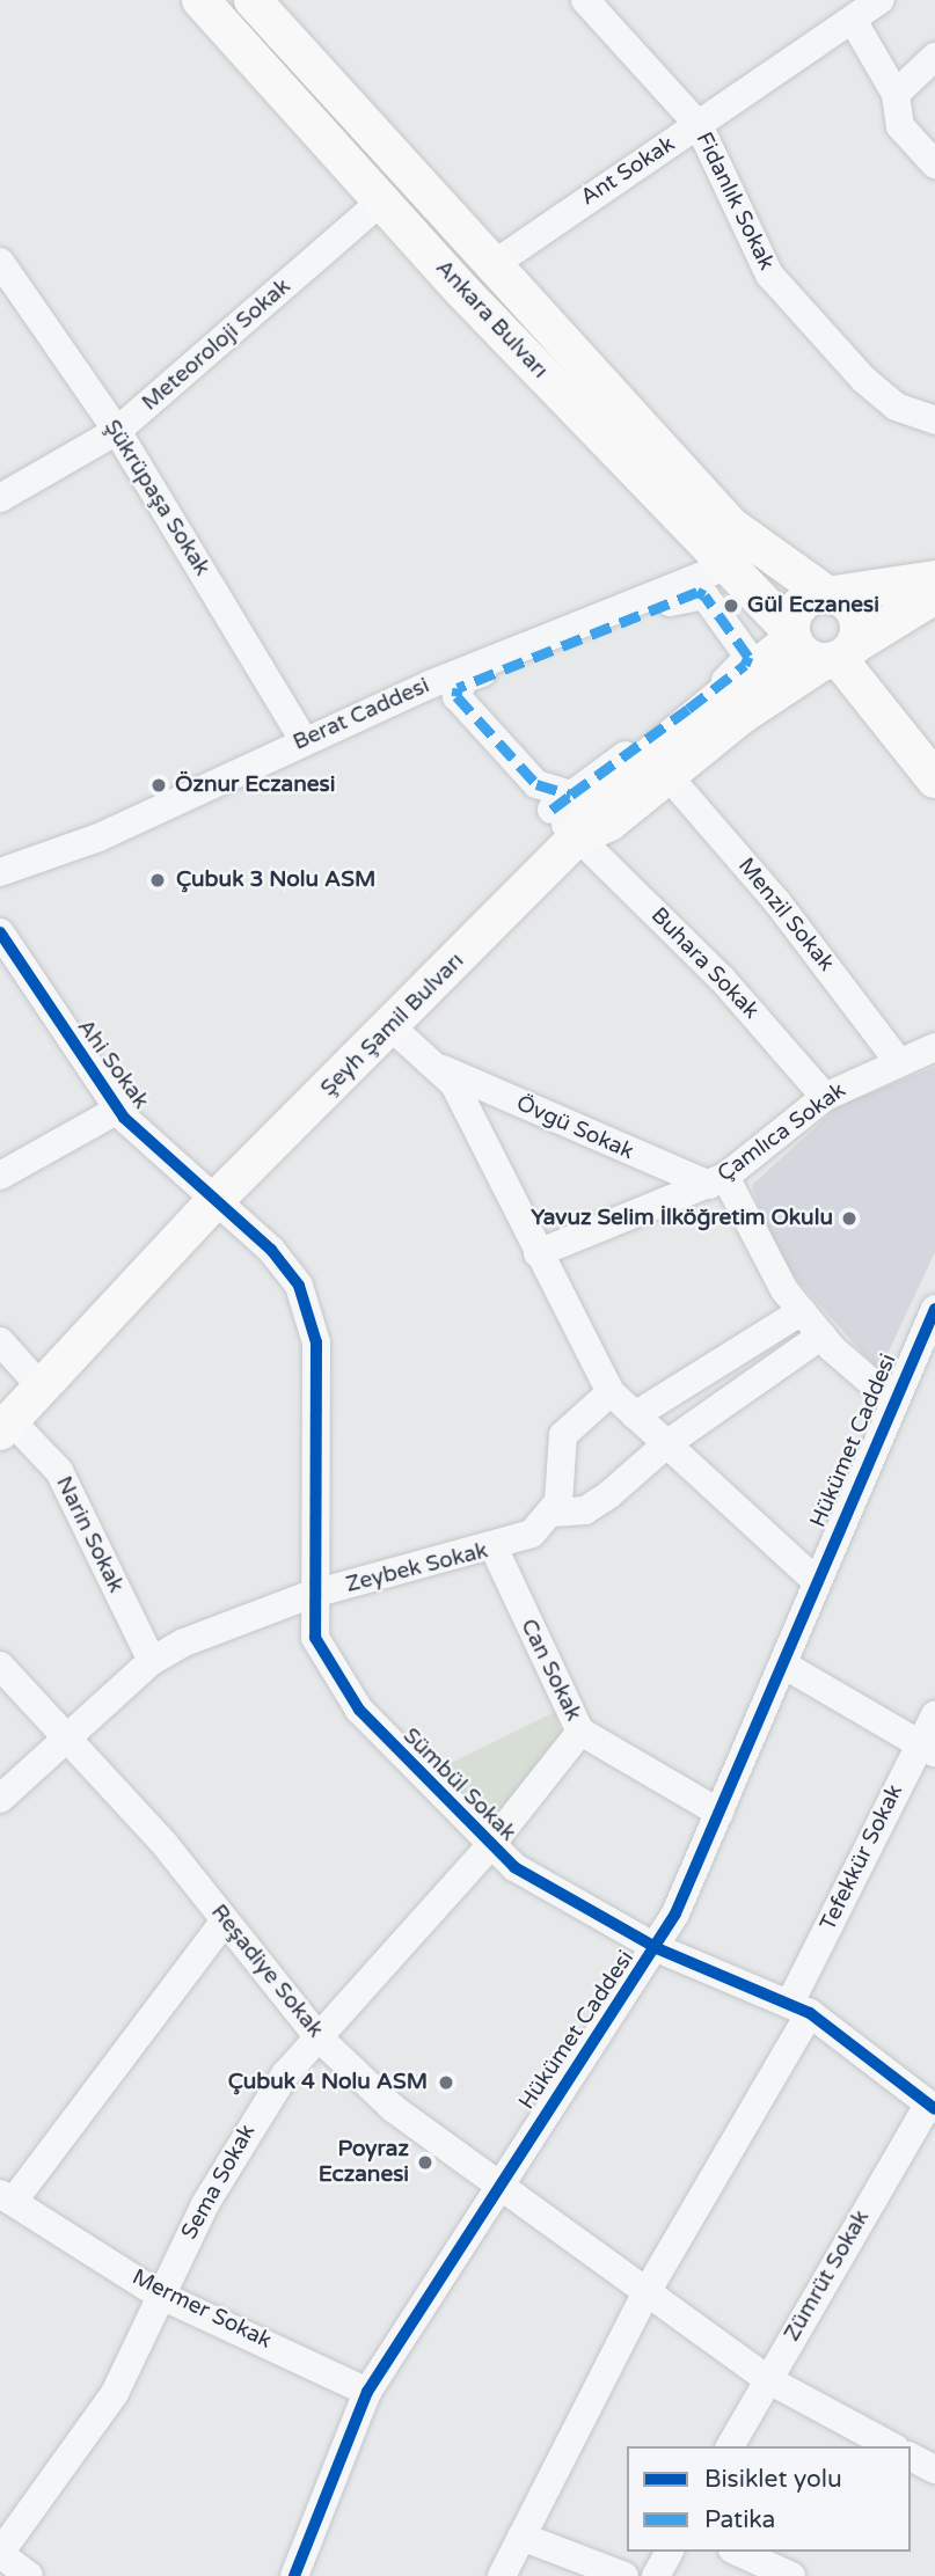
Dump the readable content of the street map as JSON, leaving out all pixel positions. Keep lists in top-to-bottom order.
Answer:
{
  "streets": {
    "main road": ["Ankara Bulvarı", "Şeyh Şamil Bulvarı"],
    "street": [
      "Ant Sokak",
      "Fidanlık Sokak",
      "Meteoroloji Sokak",
      "Şükrüpaşa Sokak",
      "Berat Caddesi",
      "Menzil Sokak",
      "Buhara Sokak",
      "Ahi Sokak",
      "Övgü Sokak",
      "Çamlıca Sokak",
      "Hükümet Caddesi",
      "Narin Sokak",
      "Zeybek Sokak",
      "Can Sokak",
      "Sümbül Sokak",
      "Tefekkür Sokak",
      "Reşadiye Sokak",
      "Sema Sokak",
      "Zümrüt Sokak",
      "Mermer Sokak"
    ]
  },
  "crossings": [
    ["Ant Sokak", "Fidanlık Sokak"],
    ["Ant Sokak", "Ankara Bulvarı"],
    ["Ankara Bulvarı", "Meteoroloji Sokak"],
    ["Ankara Bulvarı", "Berat Caddesi"],
    ["Ankara Bulvarı", "Şeyh Şamil Bulvarı"],
    ["Meteoroloji Sokak", "Şükrüpaşa Sokak"],
    ["Şükrüpaşa Sokak", "Berat Caddesi"],
    ["Berat Caddesi", "Buhara Sokak"],
    ["Menzil Sokak", "Şeyh Şamil Bulvarı"],
    ["Menzil Sokak", "Çamlıca Sokak"],
    ["Buhara Sokak", "Şeyh Şamil Bulvarı"],
    ["Buhara Sokak", "Çamlıca Sokak"],
    ["Şeyh Şamil Bulvarı", "Ahi Sokak"],
    ["Şeyh Şamil Bulvarı", "Narin Sokak"],
    ["Şeyh Şamil Bulvarı", "Sümbül Sokak"],
    ["Ahi Sokak", "Sümbül Sokak"],
    ["Övgü Sokak", "Çamlıca Sokak"],
    ["Hükümet Caddesi", "Can Sokak"],
    ["Hükümet Caddesi", "Sümbül Sokak"],
    ["Hükümet Caddesi", "Reşadiye Sokak"],
    ["Hükümet Caddesi", "Mermer Sokak"],
    ["Narin Sokak", "Zeybek Sokak"],
    ["Zeybek Sokak", "Can Sokak"],
    ["Zeybek Sokak", "Sümbül Sokak"],
    ["Zeybek Sokak", "Reşadiye Sokak"],
    ["Can Sokak", "Sema Sokak"],
    ["Sümbül Sokak", "Tefekkür Sokak"],
    ["Sümbül Sokak", "Sema Sokak"],
    ["Sümbül Sokak", "Zümrüt Sokak"],
    ["Tefekkür Sokak", "Reşadiye Sokak"],
    ["Reşadiye Sokak", "Sema Sokak"],
    ["Reşadiye Sokak", "Zümrüt Sokak"],
    ["Sema Sokak", "Mermer Sokak"]
  ],
  "places": [
    "Gül Eczanesi",
    "Öznur Eczanesi",
    "Çubuk 3 Nolu ASM",
    "Yavuz Selim İlköğretim Okulu",
    "Çubuk 4 Nolu ASM",
    "Poyraz Eczanesi"
  ],
  "legend": ["Bisiklet yolu", "Patika"]
}
